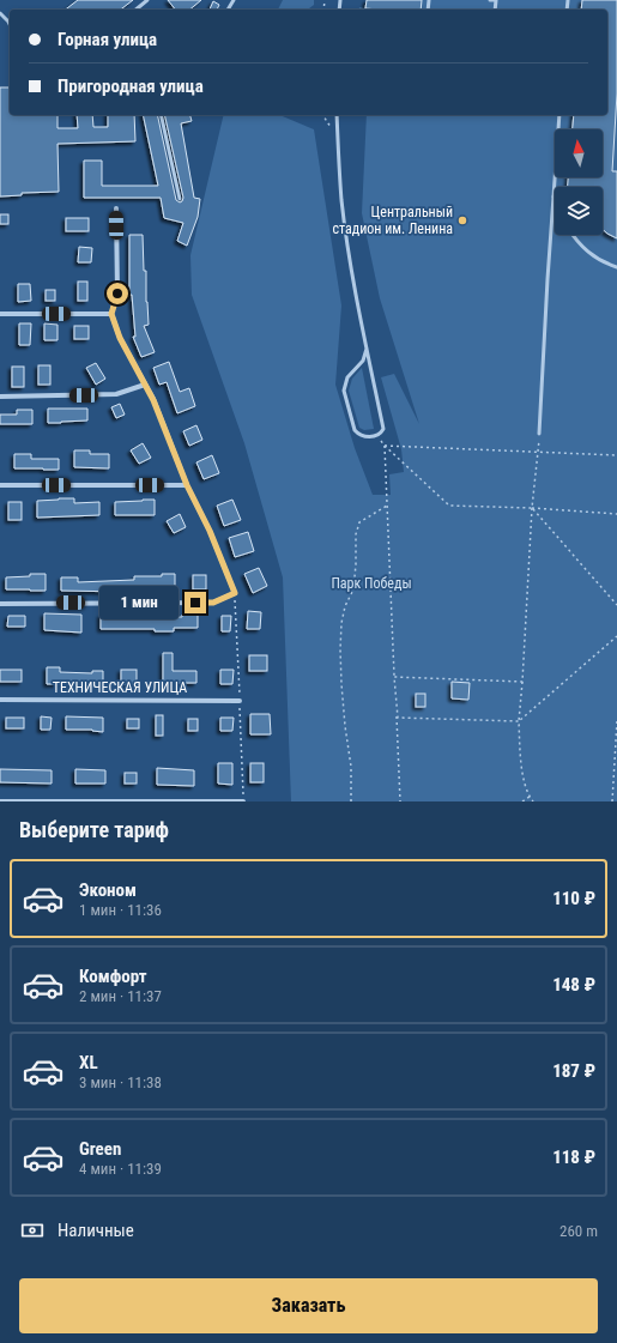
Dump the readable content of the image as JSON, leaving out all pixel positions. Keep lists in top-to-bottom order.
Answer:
{
  "streets": {
    "street": ["ТЕХНИЧЕСКАЯ УЛИЦА"]
  },
  "parks": ["Парк Победы"],
  "places": ["Центральный стадион им. Ленина"],
  "north": "top",
  "page": {
    "banner": ["Горная улица", "Пригородная улица"],
    "bubble": "1 мин",
    "heading": "Выберите тариф",
    "list": [
      {
        "name": "Эконом",
        "note": "1 мин · 11:36",
        "value": "110 ₽"
      },
      {
        "name": "Комфорт",
        "note": "2 мин · 11:37",
        "value": "148 ₽"
      },
      {
        "name": "XL",
        "note": "3 мин · 11:38",
        "value": "187 ₽"
      },
      {
        "name": "Green",
        "note": "4 мин · 11:39",
        "value": "118 ₽"
      }
    ],
    "pay": ["Наличные", "260 m"],
    "buttons": "Заказать"
  }
}
